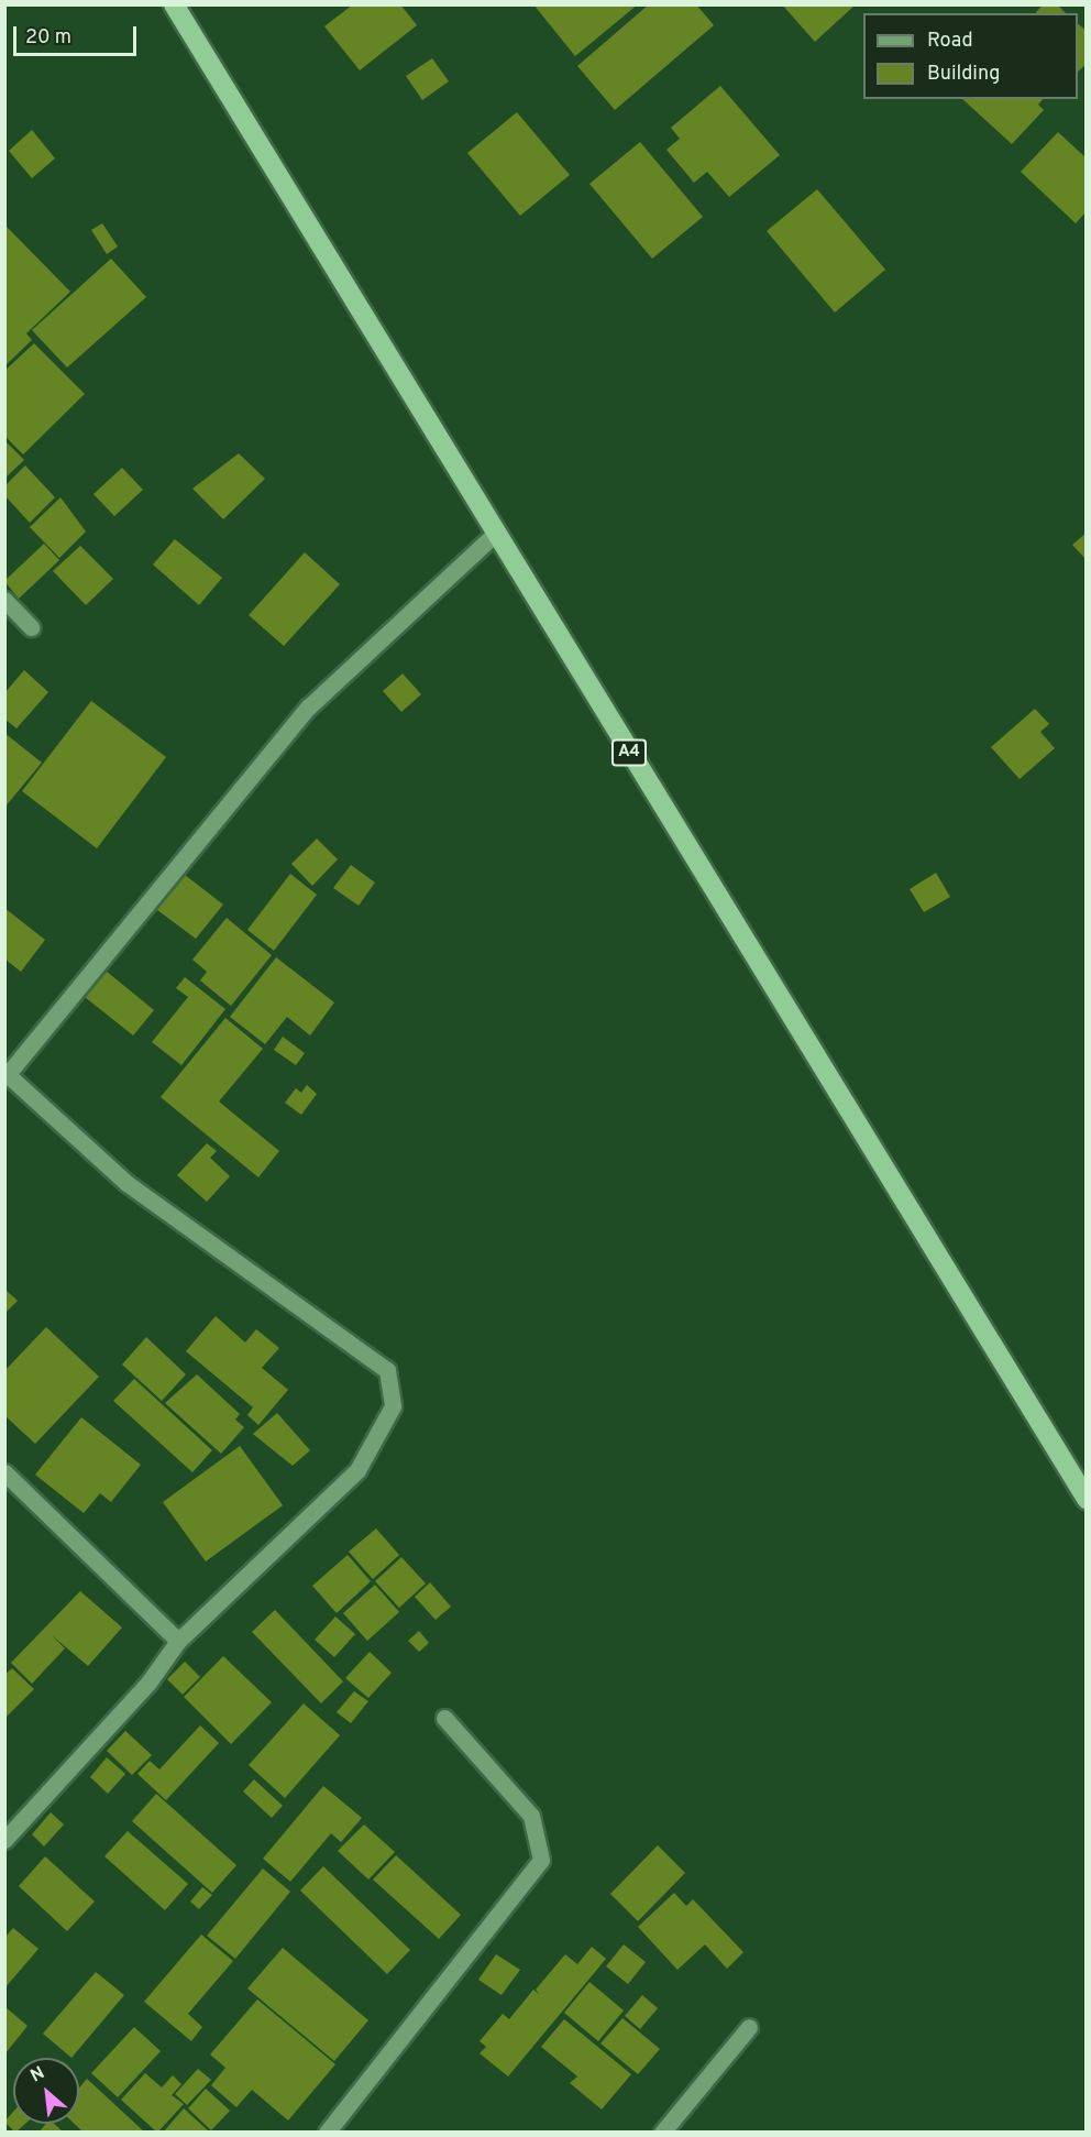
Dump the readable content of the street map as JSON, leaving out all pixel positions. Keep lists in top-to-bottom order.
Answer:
{
  "streets": {
    "highway": ["A4"]
  },
  "legend": ["Road", "Building"],
  "scale_bar": "20 m",
  "north": "top left"
}
